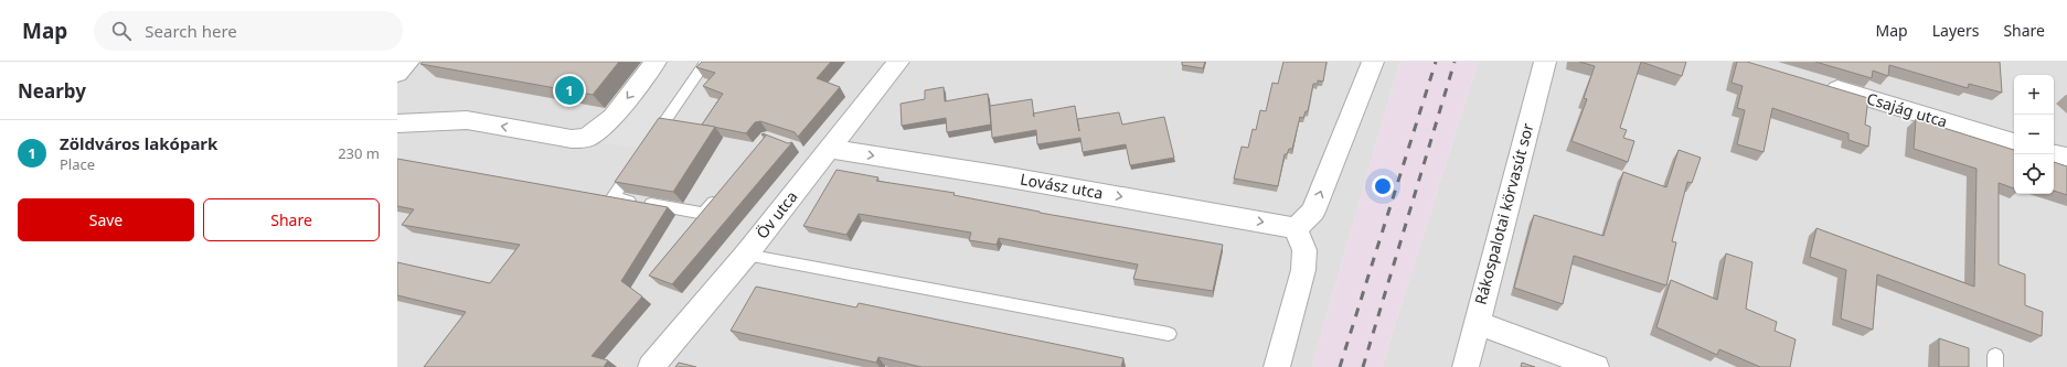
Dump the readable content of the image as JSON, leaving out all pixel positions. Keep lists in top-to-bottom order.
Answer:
{
  "streets": {
    "street": [
      "Csajág utca",
      "Lovász utca",
      "Rákospalotai körvasút sor",
      "Öv utca"
    ]
  },
  "crossings": [
    ["Lovász utca", "Öv utca"]
  ],
  "one_way": ["Lovász utca"],
  "page": {
    "header": "Map",
    "search": "Search here",
    "nav": ["Map", "Layers", "Share"],
    "heading": "Nearby",
    "pins": "1",
    "map_buttons": ["+", "−"],
    "list": [
      {
        "mark": "1",
        "name": "Zöldváros lakópark",
        "note": "Place",
        "value": "230 m"
      }
    ],
    "buttons": ["Save", "Share"]
  }
}
